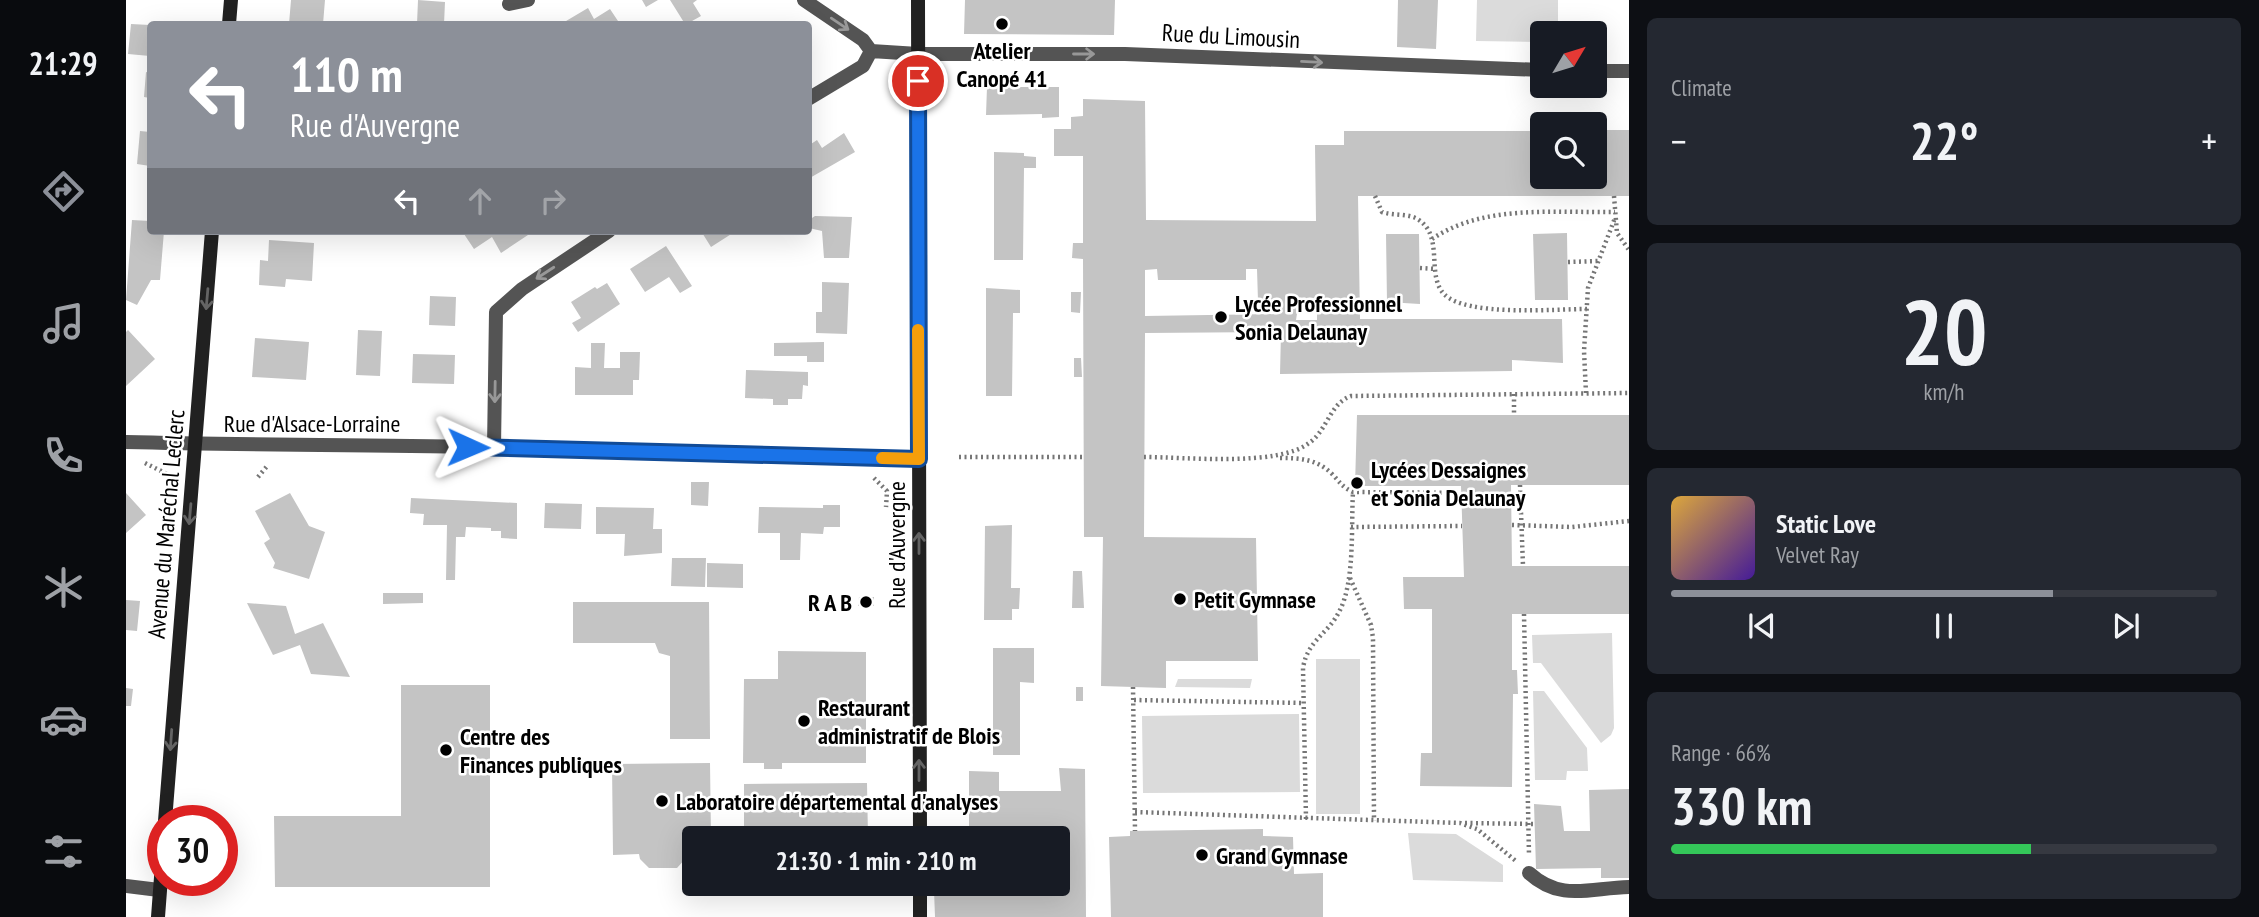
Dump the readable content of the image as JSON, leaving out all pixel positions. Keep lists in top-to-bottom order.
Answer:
{
  "streets": {
    "main road": ["Avenue du Maréchal Leclerc", "Rue d'Auvergne"],
    "street": ["Rue du Limousin", "Rue d'Alsace-Lorraine"]
  },
  "crossings": [
    ["Rue du Limousin", "Rue d'Auvergne"],
    ["Rue d'Alsace-Lorraine", "Avenue du Maréchal Leclerc"],
    ["Rue d'Alsace-Lorraine", "Rue d'Auvergne"]
  ],
  "one_way": ["Rue du Limousin", "Avenue du Maréchal Leclerc", "Rue d'Auvergne"],
  "places": [
    "Atelier Canopé 41",
    "Lycée Professionnel Sonia Delaunay",
    "Lycées Dessaignes et Sonia Delaunay",
    "Petit Gymnase",
    "R A B",
    "Restaurant administratif de Blois",
    "Centre des Finances publiques",
    "Laboratoire départemental d'analyses",
    "Grand Gymnase"
  ],
  "north": "top right",
  "page": {
    "tabs": "21:29",
    "tile": [
      "Climate",
      ["20", "km/h"],
      ["Range · 66%", "330 km"]
    ],
    "turn": ["110 m", "Rue d'Auvergne"],
    "heat": ["−", "22°", "+"],
    "song": ["Static Love", "Velvet Ray"],
    "limit": "30",
    "trip": "21:30 · 1 min · 210 m"
  }
}
